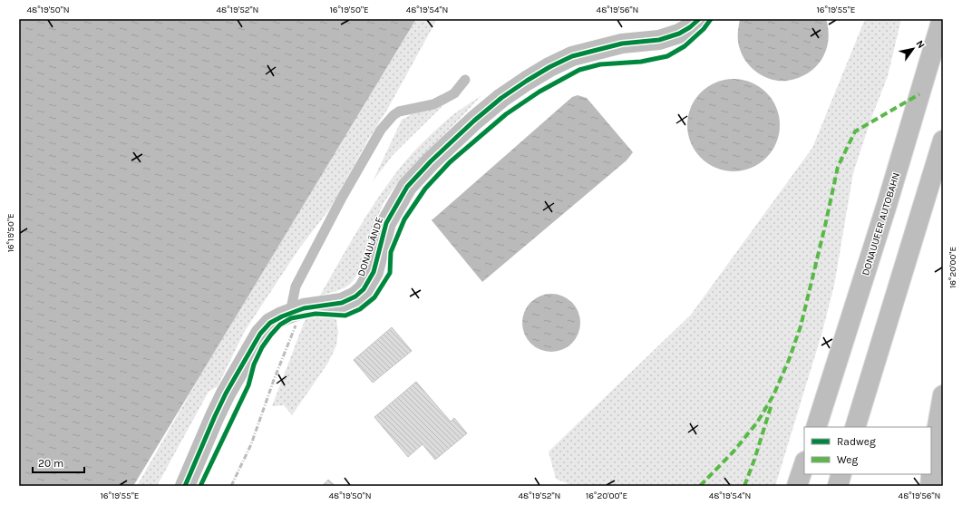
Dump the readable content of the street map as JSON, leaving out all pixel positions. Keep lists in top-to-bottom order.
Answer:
{
  "streets": {
    "main road": ["DONAUUFER AUTOBAHN", "DONAULÄNDE"]
  },
  "legend": ["Radweg", "Weg"],
  "scale_bar": "20 m",
  "north": "top right",
  "coordinates": [
    "48°19'50\"N",
    "48°19'52\"N",
    "16°19'50\"E",
    "48°19'54\"N",
    "48°19'56\"N",
    "16°19'55\"E",
    "16°20'00\"E"
  ]
}
